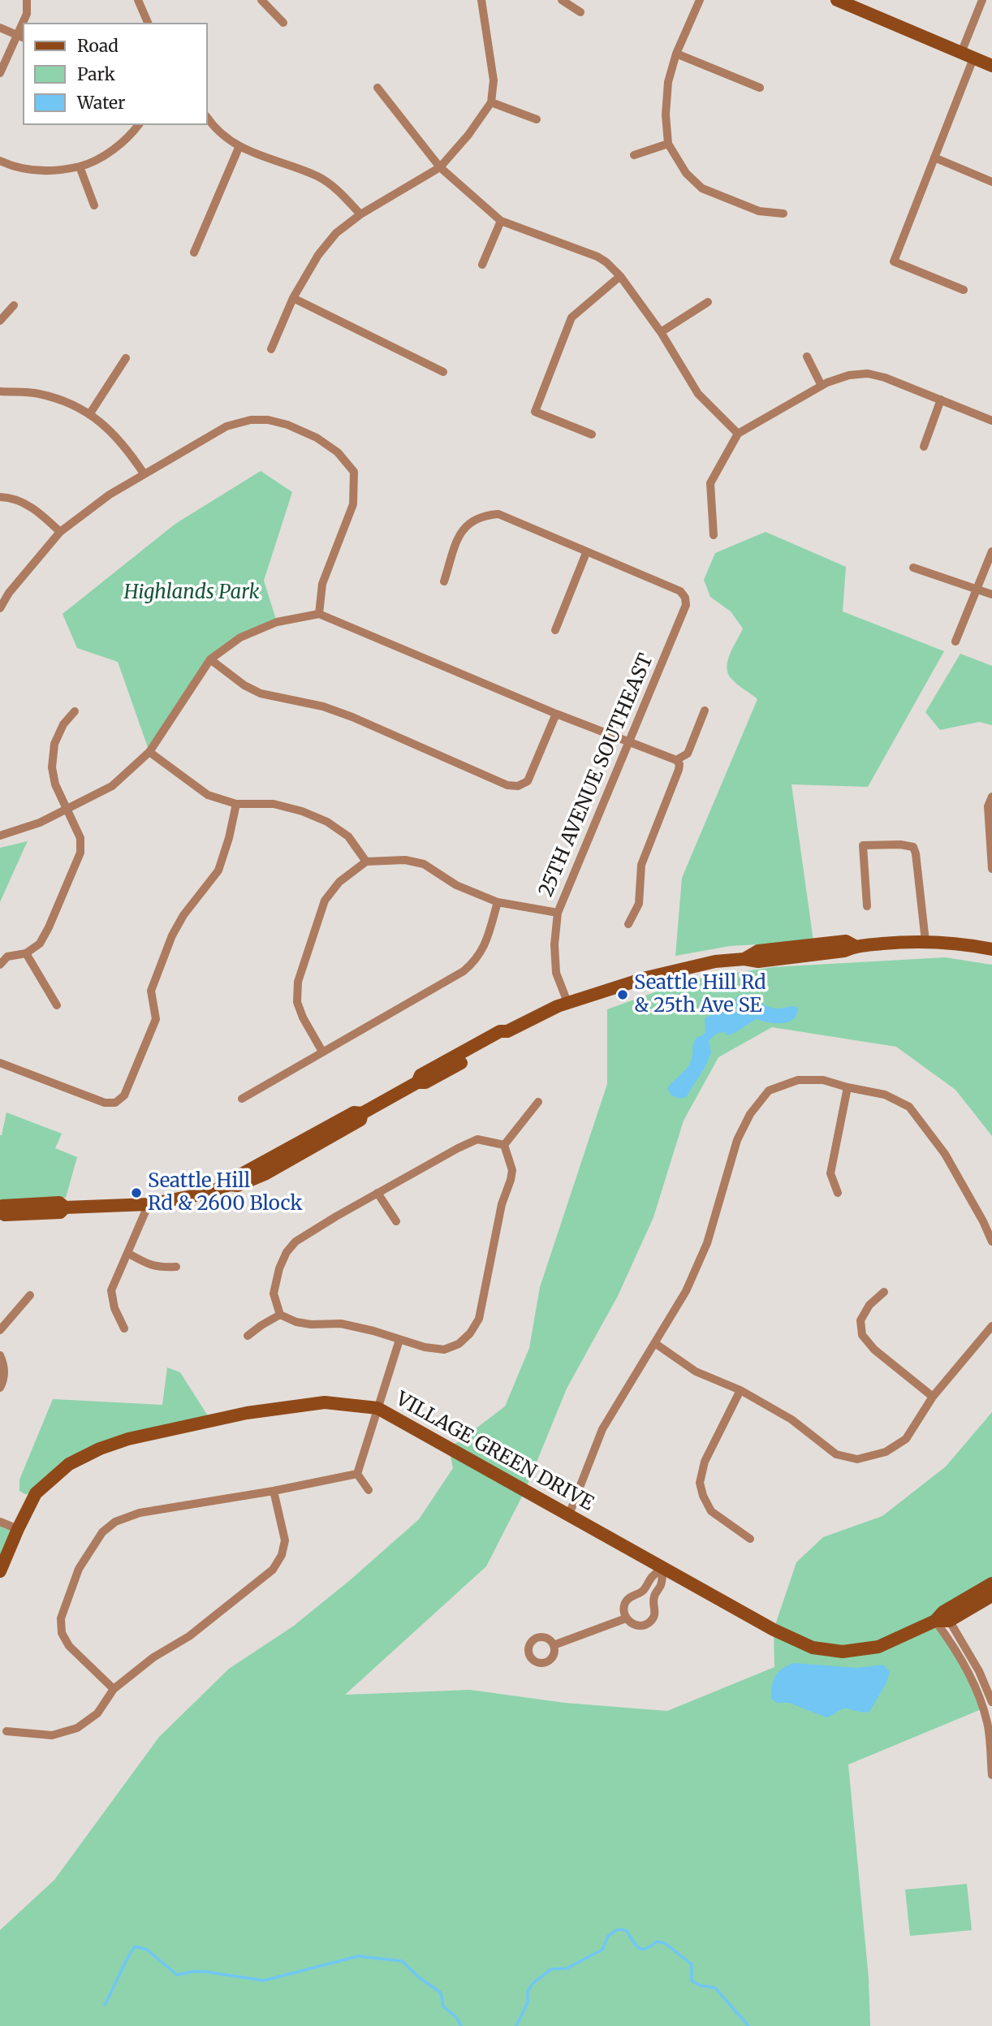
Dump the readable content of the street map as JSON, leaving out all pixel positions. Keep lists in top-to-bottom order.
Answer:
{
  "streets": {
    "street": ["25TH AVENUE SOUTHEAST", "VILLAGE GREEN DRIVE"]
  },
  "parks": ["Highlands Park"],
  "places": ["Seattle Hill Rd & 25th Ave SE", "Seattle Hill Rd & 2600 Block"],
  "legend": ["Road", "Park", "Water"]
}
